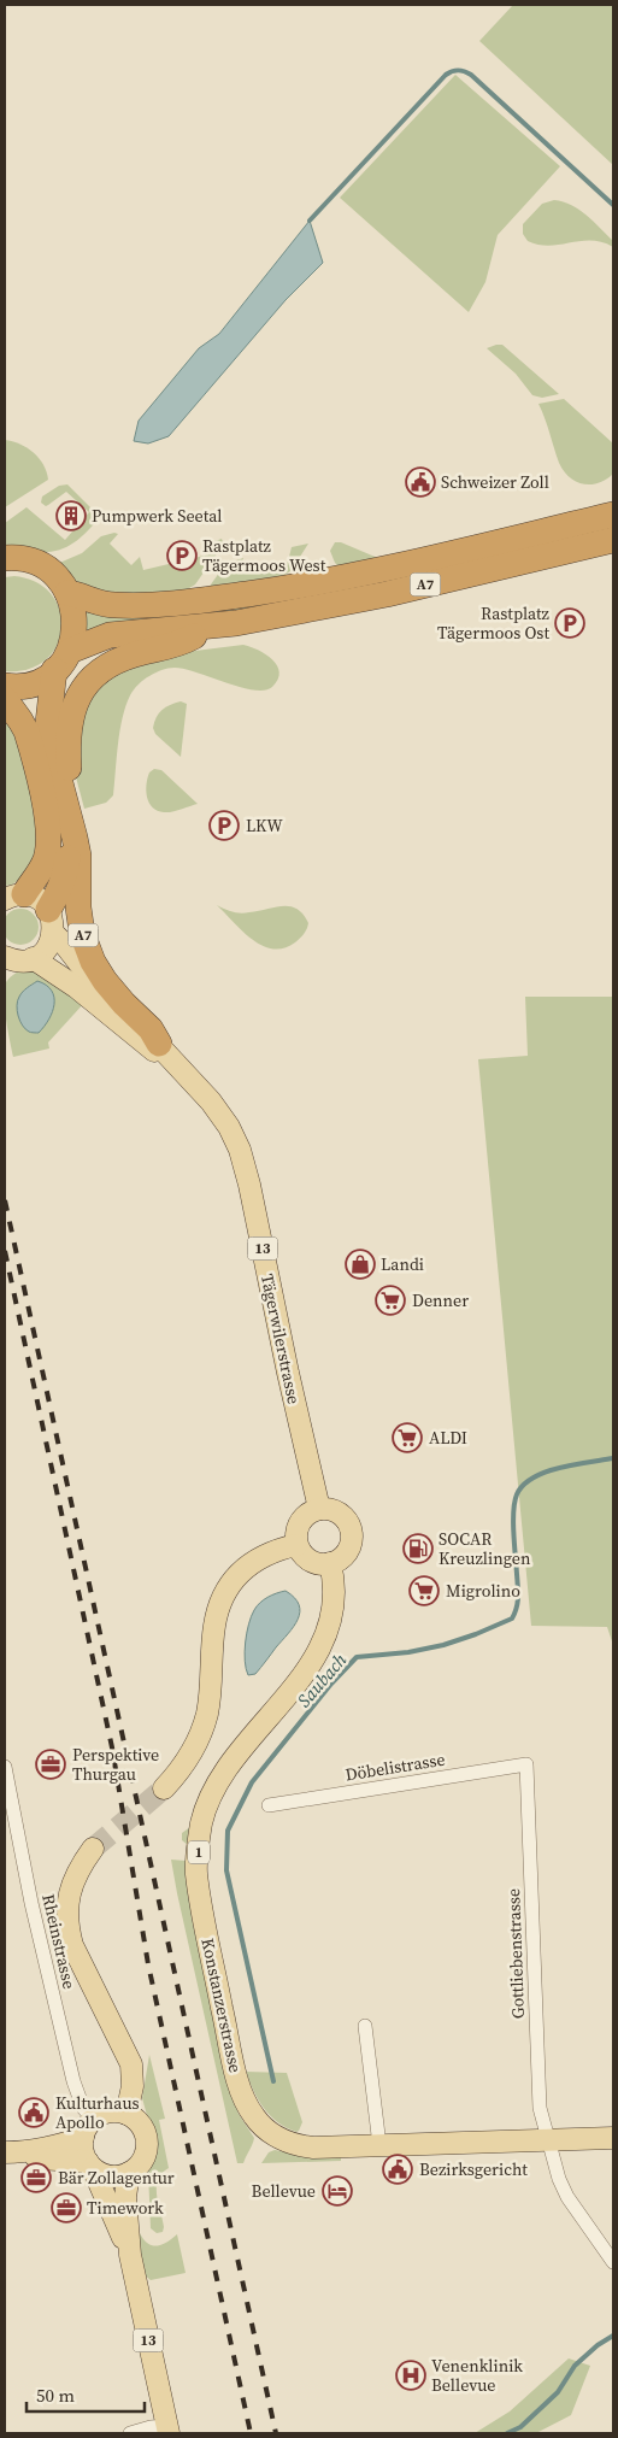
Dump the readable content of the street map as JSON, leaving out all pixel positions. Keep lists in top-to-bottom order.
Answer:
{
  "streets": {
    "highway": ["A7"],
    "main road": [
      "13",
      "Tägerwilerstrasse",
      "1",
      "Konstanzerstrasse"
    ],
    "street": ["Döbelistrasse", "Rheinstrasse", "Gottliebenstrasse"]
  },
  "crossings": [
    ["A7", "13"],
    ["13", "Tägerwilerstrasse"],
    ["13", "Rheinstrasse"],
    ["Tägerwilerstrasse", "Konstanzerstrasse"],
    ["Döbelistrasse", "Gottliebenstrasse"],
    ["Gottliebenstrasse", "Konstanzerstrasse"]
  ],
  "water": ["Saubach"],
  "places": {
    "public building": ["Schweizer Zoll", "Kulturhaus Apollo", "Bezirksgericht"],
    "building": ["Pumpwerk Seetal"],
    "parking": ["Rastplatz Tägermoos West", "Rastplatz Tägermoos Ost", "LKW"],
    "shop": ["Landi"],
    "supermarket": ["Denner", "ALDI", "Migrolino"],
    "fuel station": ["SOCAR Kreuzlingen"],
    "office": ["Perspektive Thurgau", "Bär Zollagentur", "Timework"],
    "hotel": ["Bellevue"],
    "hospital": ["Venenklinik Bellevue"]
  },
  "scale_bar": "50 m"
}
